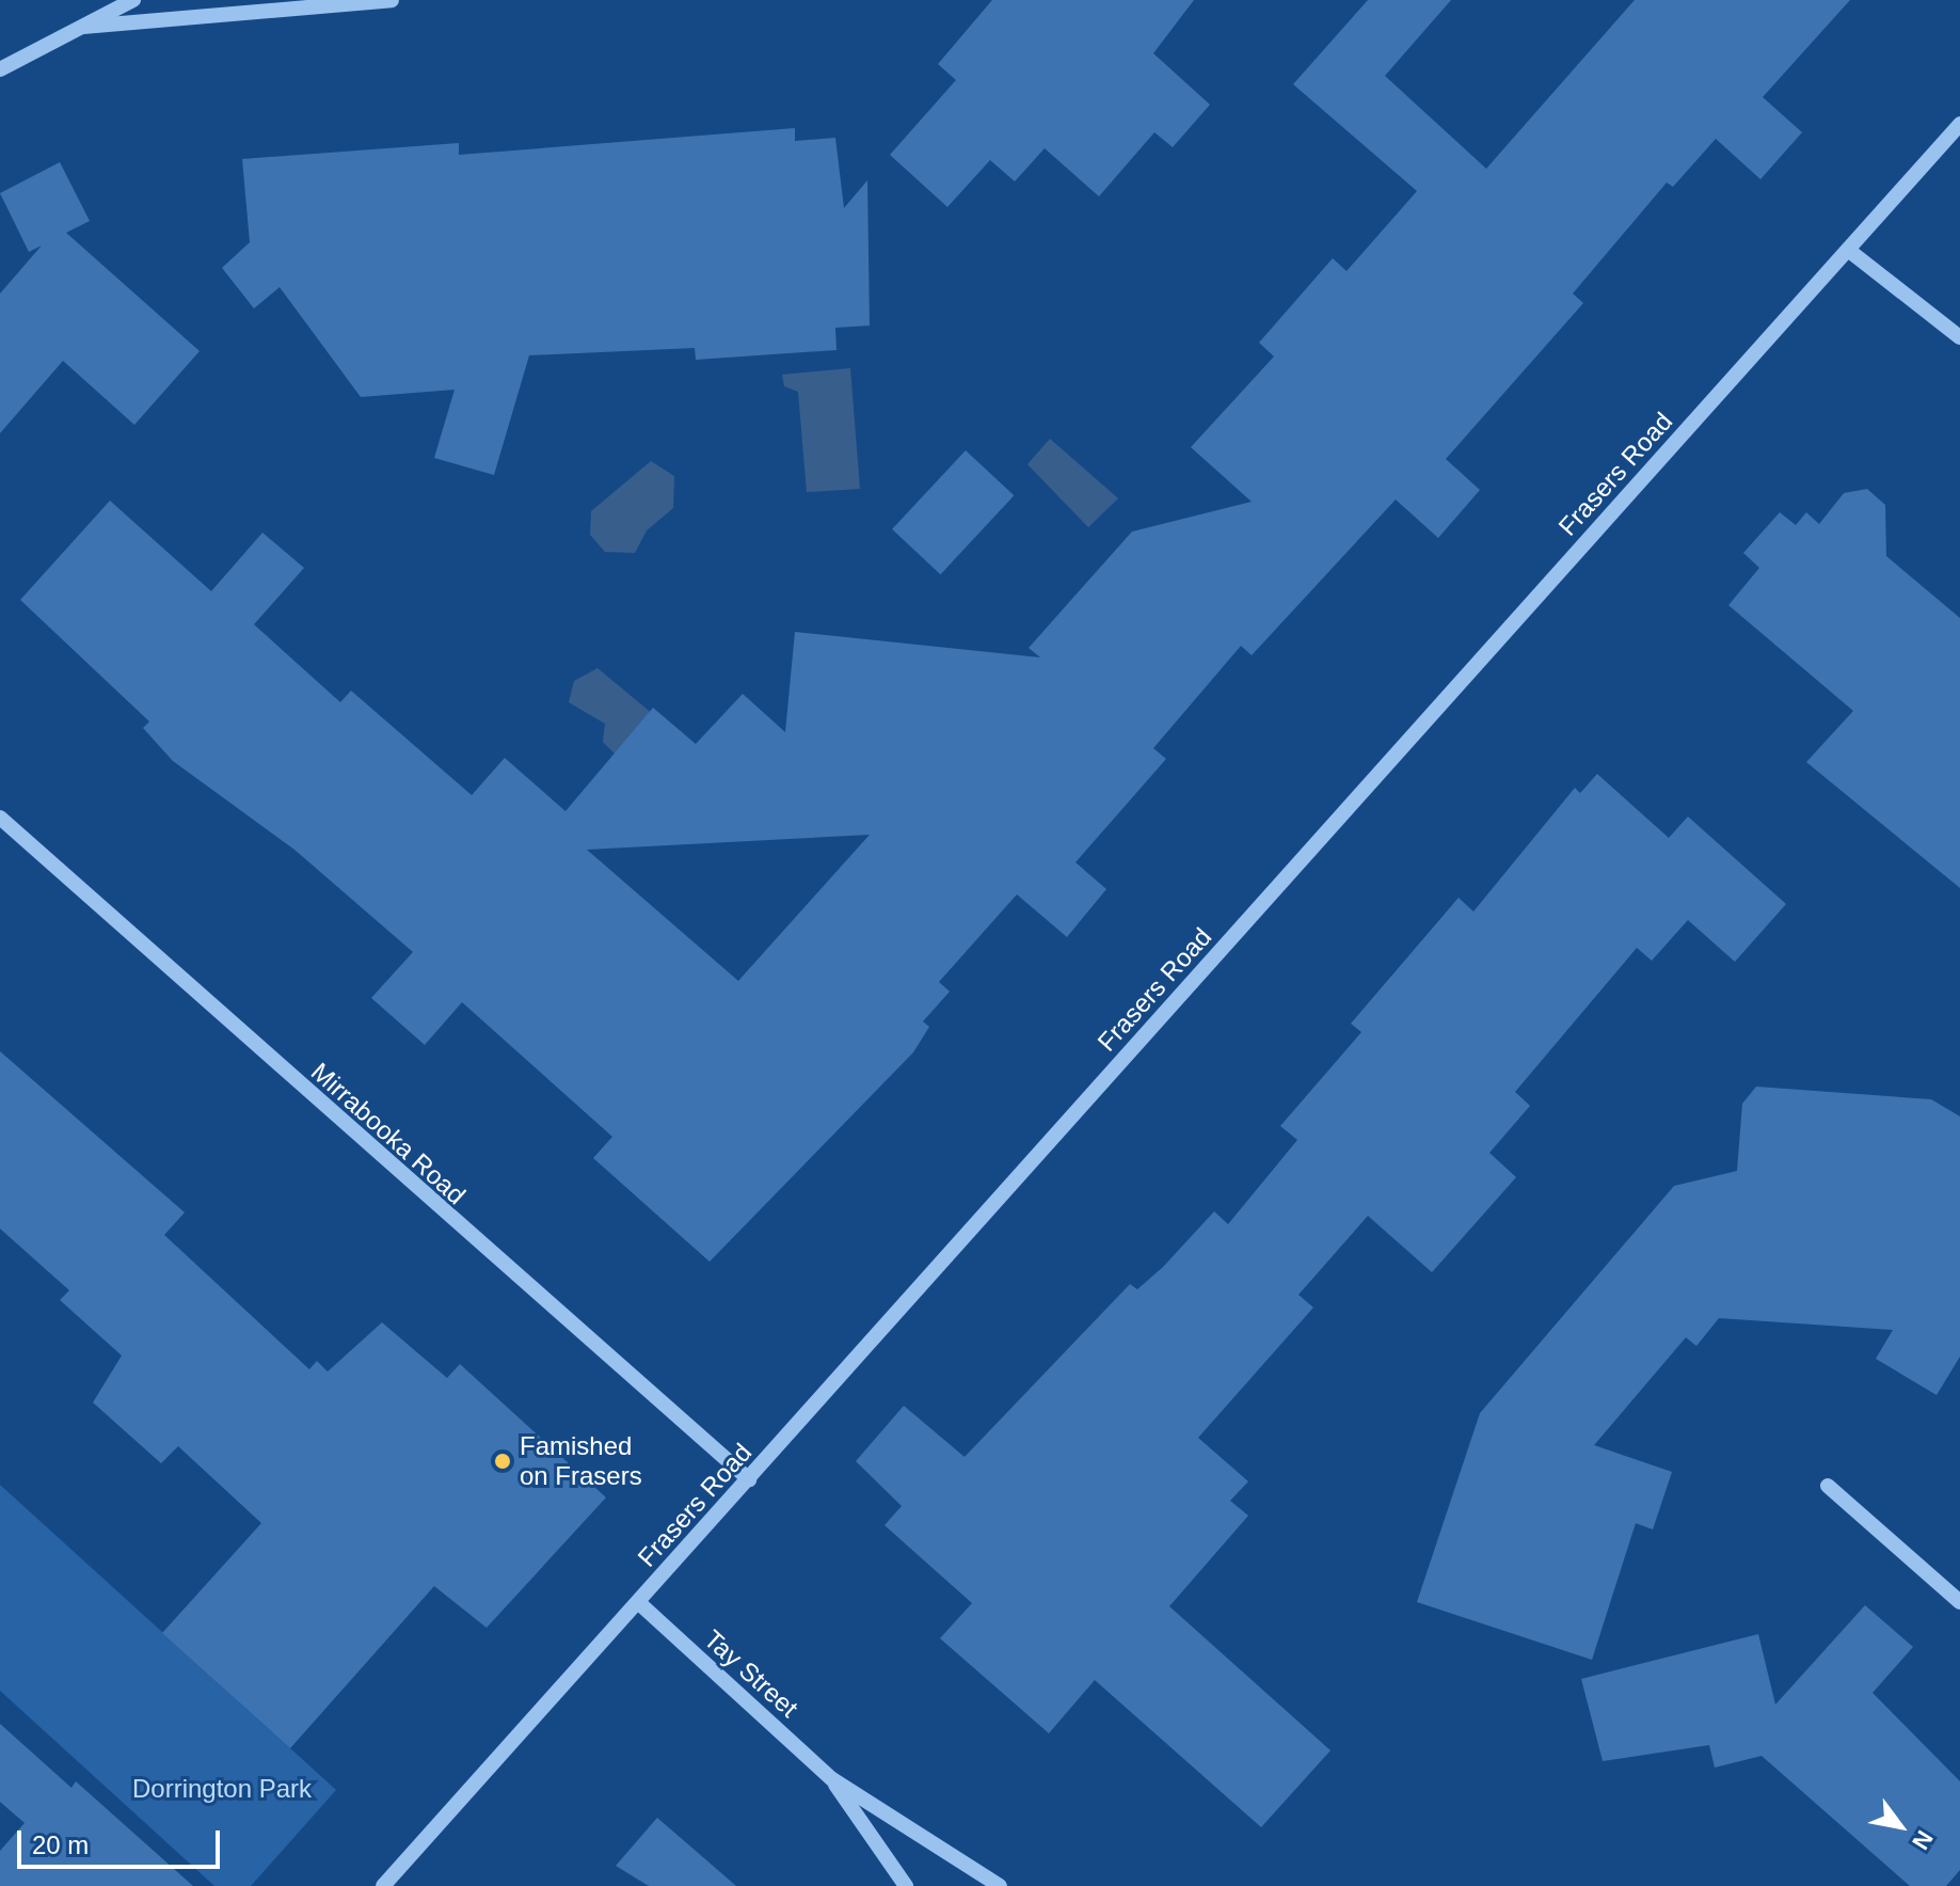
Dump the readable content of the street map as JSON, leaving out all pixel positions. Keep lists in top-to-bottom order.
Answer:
{
  "streets": {
    "street": ["Frasers Road", "Mirrabooka Road", "Tay Street"]
  },
  "crossings": [
    ["Frasers Road", "Mirrabooka Road"],
    ["Frasers Road", "Tay Street"]
  ],
  "parks": ["Dorrington Park"],
  "places": ["Famished on Frasers"],
  "scale_bar": "20 m",
  "north": "bottom right"
}
